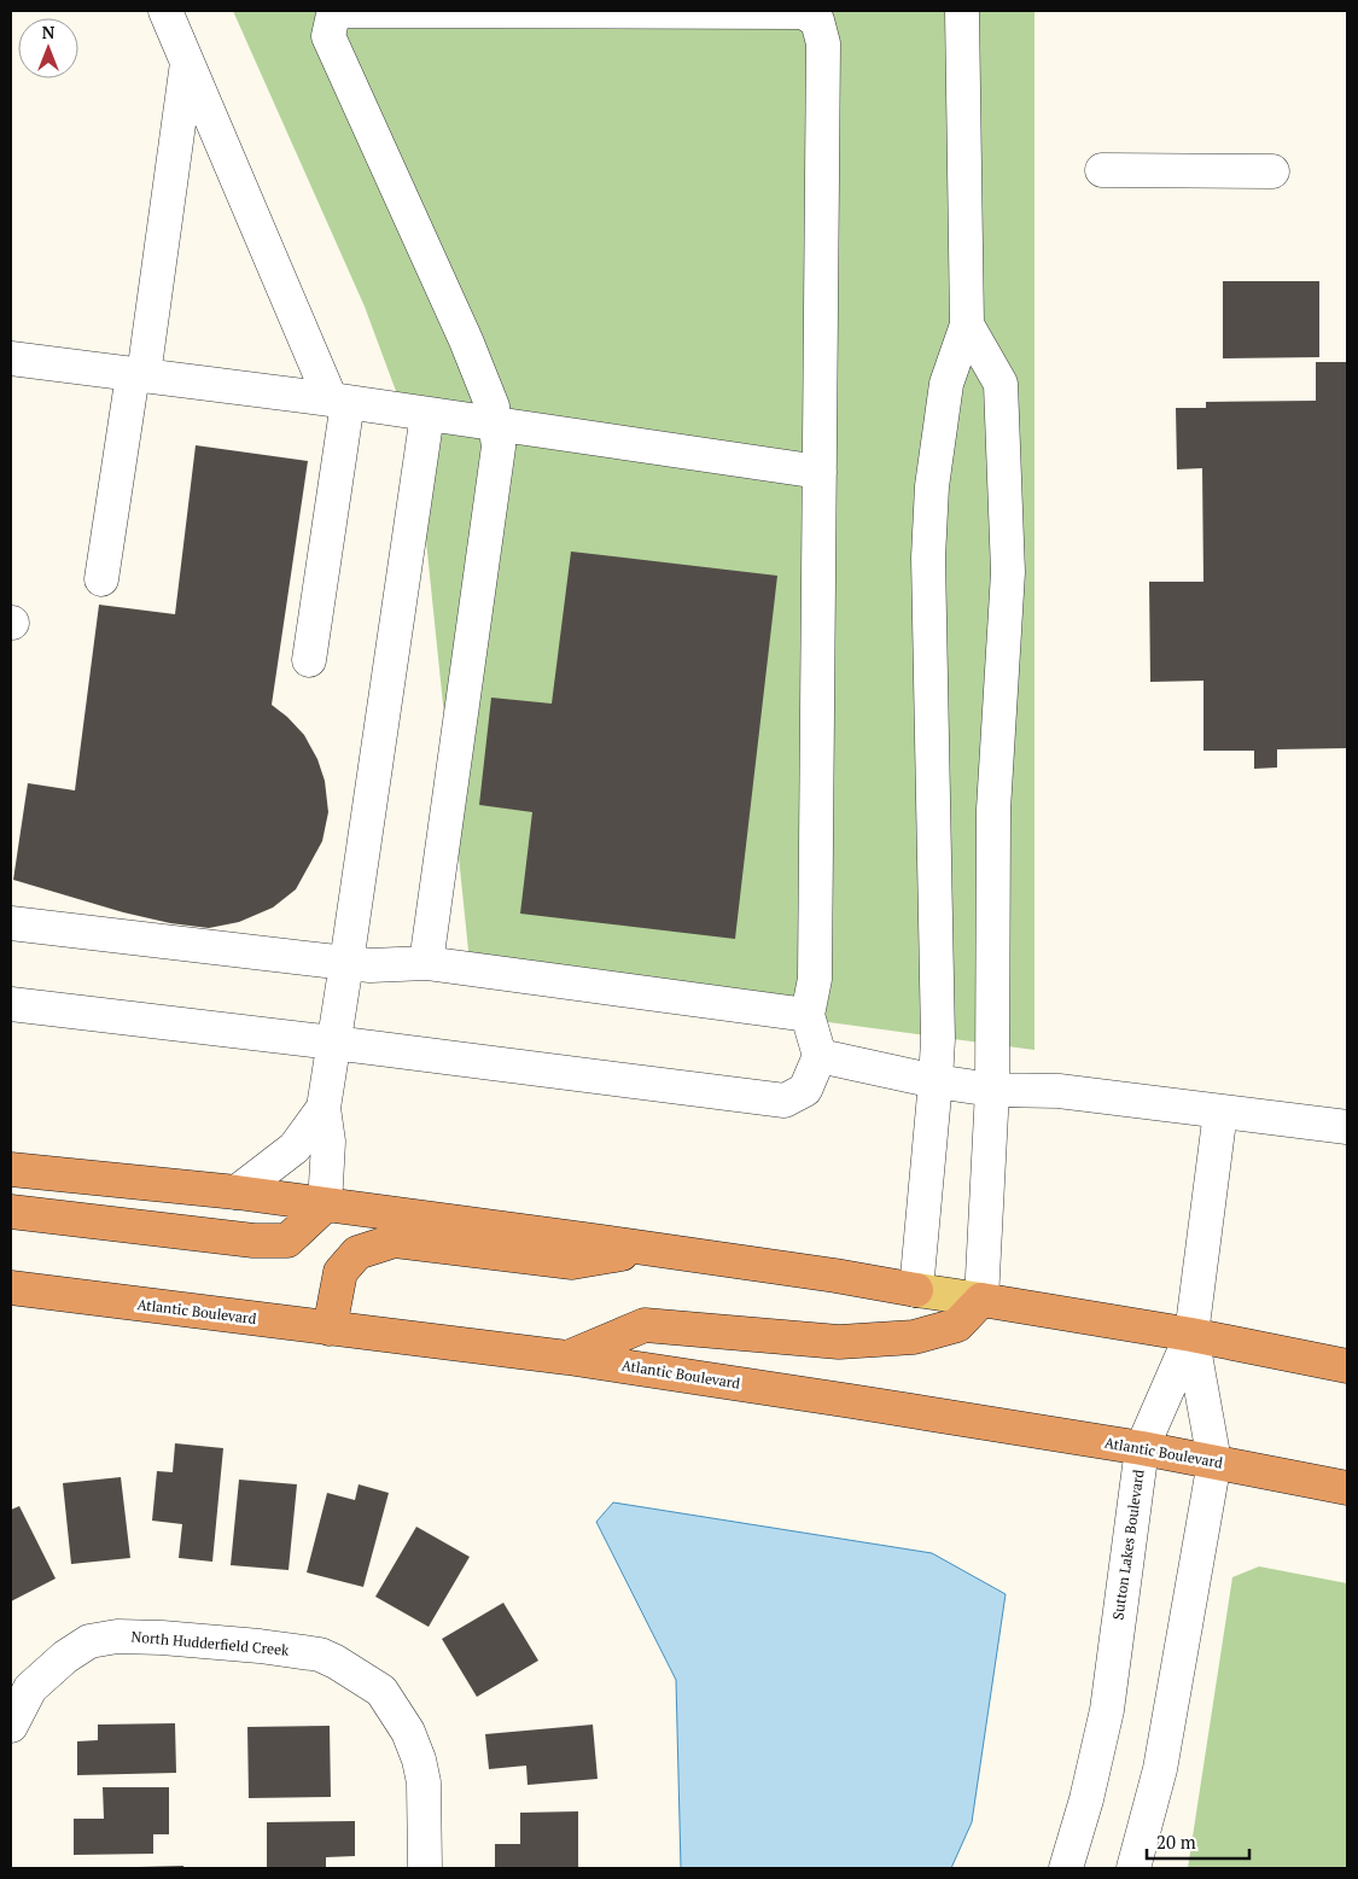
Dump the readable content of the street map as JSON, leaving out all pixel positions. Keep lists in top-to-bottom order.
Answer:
{
  "streets": {
    "highway": ["Atlantic Boulevard"],
    "street": ["Sutton Lakes Boulevard", "North Hudderfield Creek"]
  },
  "crossings": [
    ["Atlantic Boulevard", "Sutton Lakes Boulevard"]
  ],
  "scale_bar": "20 m",
  "north": "top"
}
